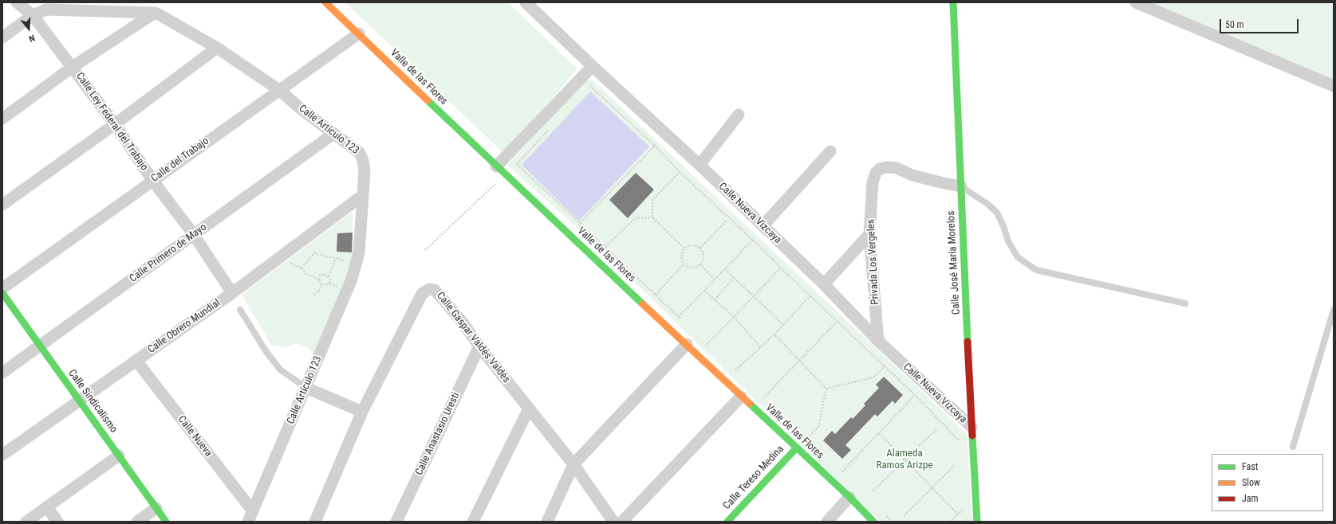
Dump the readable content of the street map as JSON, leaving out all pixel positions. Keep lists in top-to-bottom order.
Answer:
{
  "streets": {
    "street": [
      "Valle de las Flores",
      "Calle Ley Federal del Trabajo",
      "Calle Artículo 123",
      "Calle del Trabajo",
      "Calle Nueva Vizcaya",
      "Calle Primero de Mayo",
      "Privada Los Vergeles",
      "Calle José María Morelos",
      "Calle Obrero Mundial",
      "Calle Gaspar Valdés Valdés",
      "Calle Sindicalismo",
      "Calle Anastasio Uresti",
      "Calle Nueva",
      "Calle Tereso Medina"
    ]
  },
  "crossings": [
    ["Valle de las Flores", "Calle del Trabajo"],
    ["Valle de las Flores", "Calle Tereso Medina"],
    ["Calle Ley Federal del Trabajo", "Calle Artículo 123"],
    ["Calle Ley Federal del Trabajo", "Calle del Trabajo"],
    ["Calle Ley Federal del Trabajo", "Calle Primero de Mayo"],
    ["Calle Ley Federal del Trabajo", "Calle Obrero Mundial"],
    ["Calle Artículo 123", "Calle del Trabajo"],
    ["Calle Artículo 123", "Calle Primero de Mayo"],
    ["Calle Artículo 123", "Calle Obrero Mundial"],
    ["Calle Artículo 123", "Calle Nueva"],
    ["Calle Nueva Vizcaya", "Privada Los Vergeles"],
    ["Calle Nueva Vizcaya", "Calle José María Morelos"],
    ["Calle Primero de Mayo", "Calle Sindicalismo"],
    ["Privada Los Vergeles", "Calle José María Morelos"],
    ["Calle Obrero Mundial", "Calle Sindicalismo"],
    ["Calle Obrero Mundial", "Calle Nueva"],
    ["Calle Gaspar Valdés Valdés", "Calle Anastasio Uresti"]
  ],
  "parks": ["Alameda Ramos Arizpe"],
  "legend": ["Fast", "Slow", "Jam"],
  "scale_bar": "50 m",
  "north": "bottom"
}
